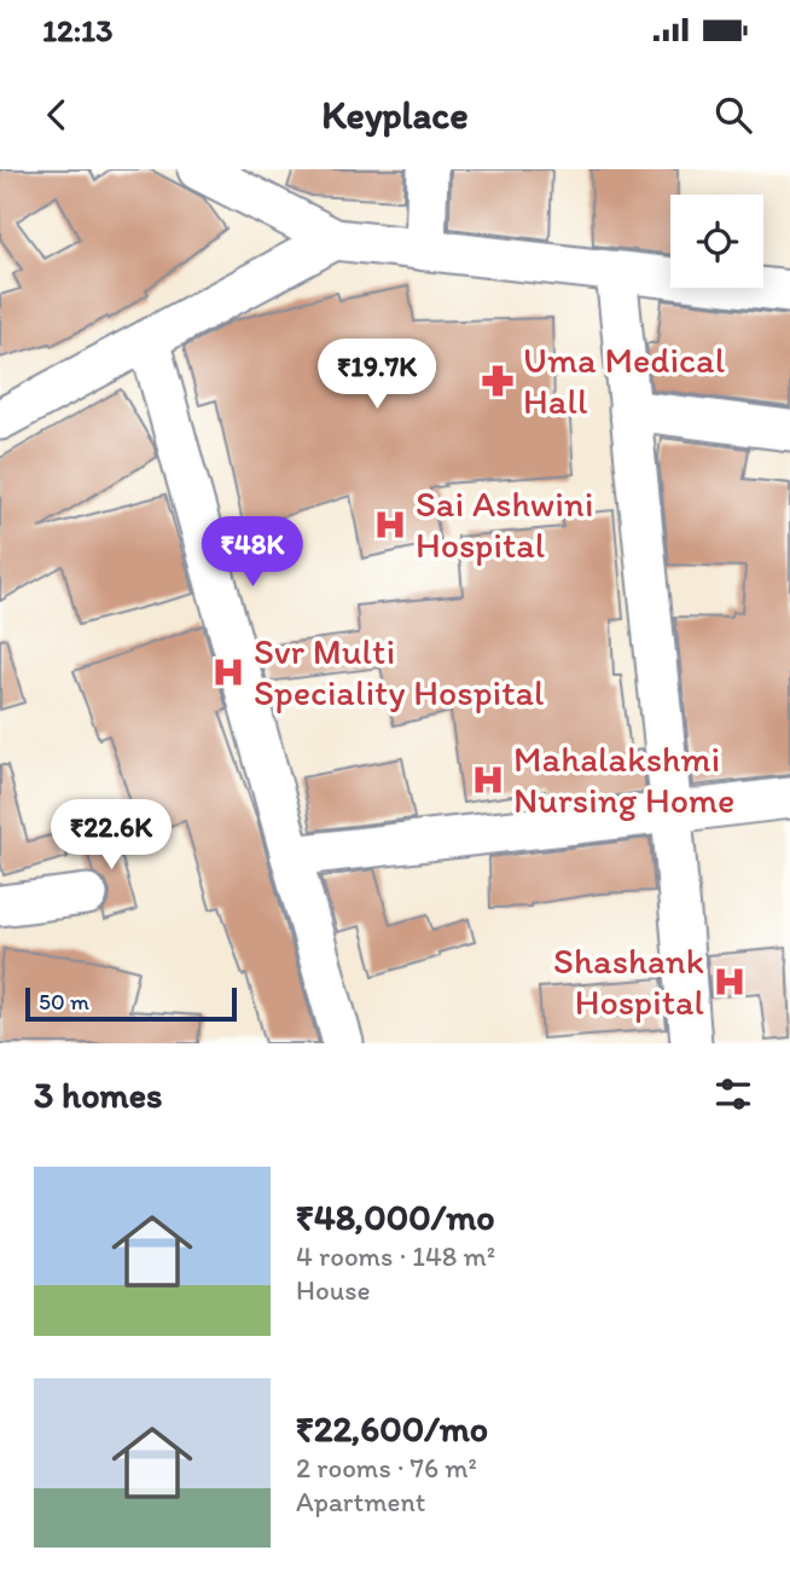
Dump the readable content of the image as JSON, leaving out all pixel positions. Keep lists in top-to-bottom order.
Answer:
{
  "places": {
    "pharmacy": ["Uma Medical Hall"],
    "hospital": [
      "Sai Ashwini Hospital",
      "Svr Multi Speciality Hospital",
      "Mahalakshmi Nursing Home",
      "Shashank Hospital"
    ]
  },
  "scale_bar": "50 m",
  "page": {
    "status": "12:13",
    "header": "Keyplace",
    "price": ["₹19.7K", "₹48K", "₹22.6K"],
    "scale": "50 m",
    "heading": "3 homes",
    "list": [
      {
        "name": "₹48,000/mo",
        "note": "4 rooms · 148 m² · House"
      },
      {
        "name": "₹22,600/mo",
        "note": "2 rooms · 76 m² · Apartment"
      }
    ]
  }
}
